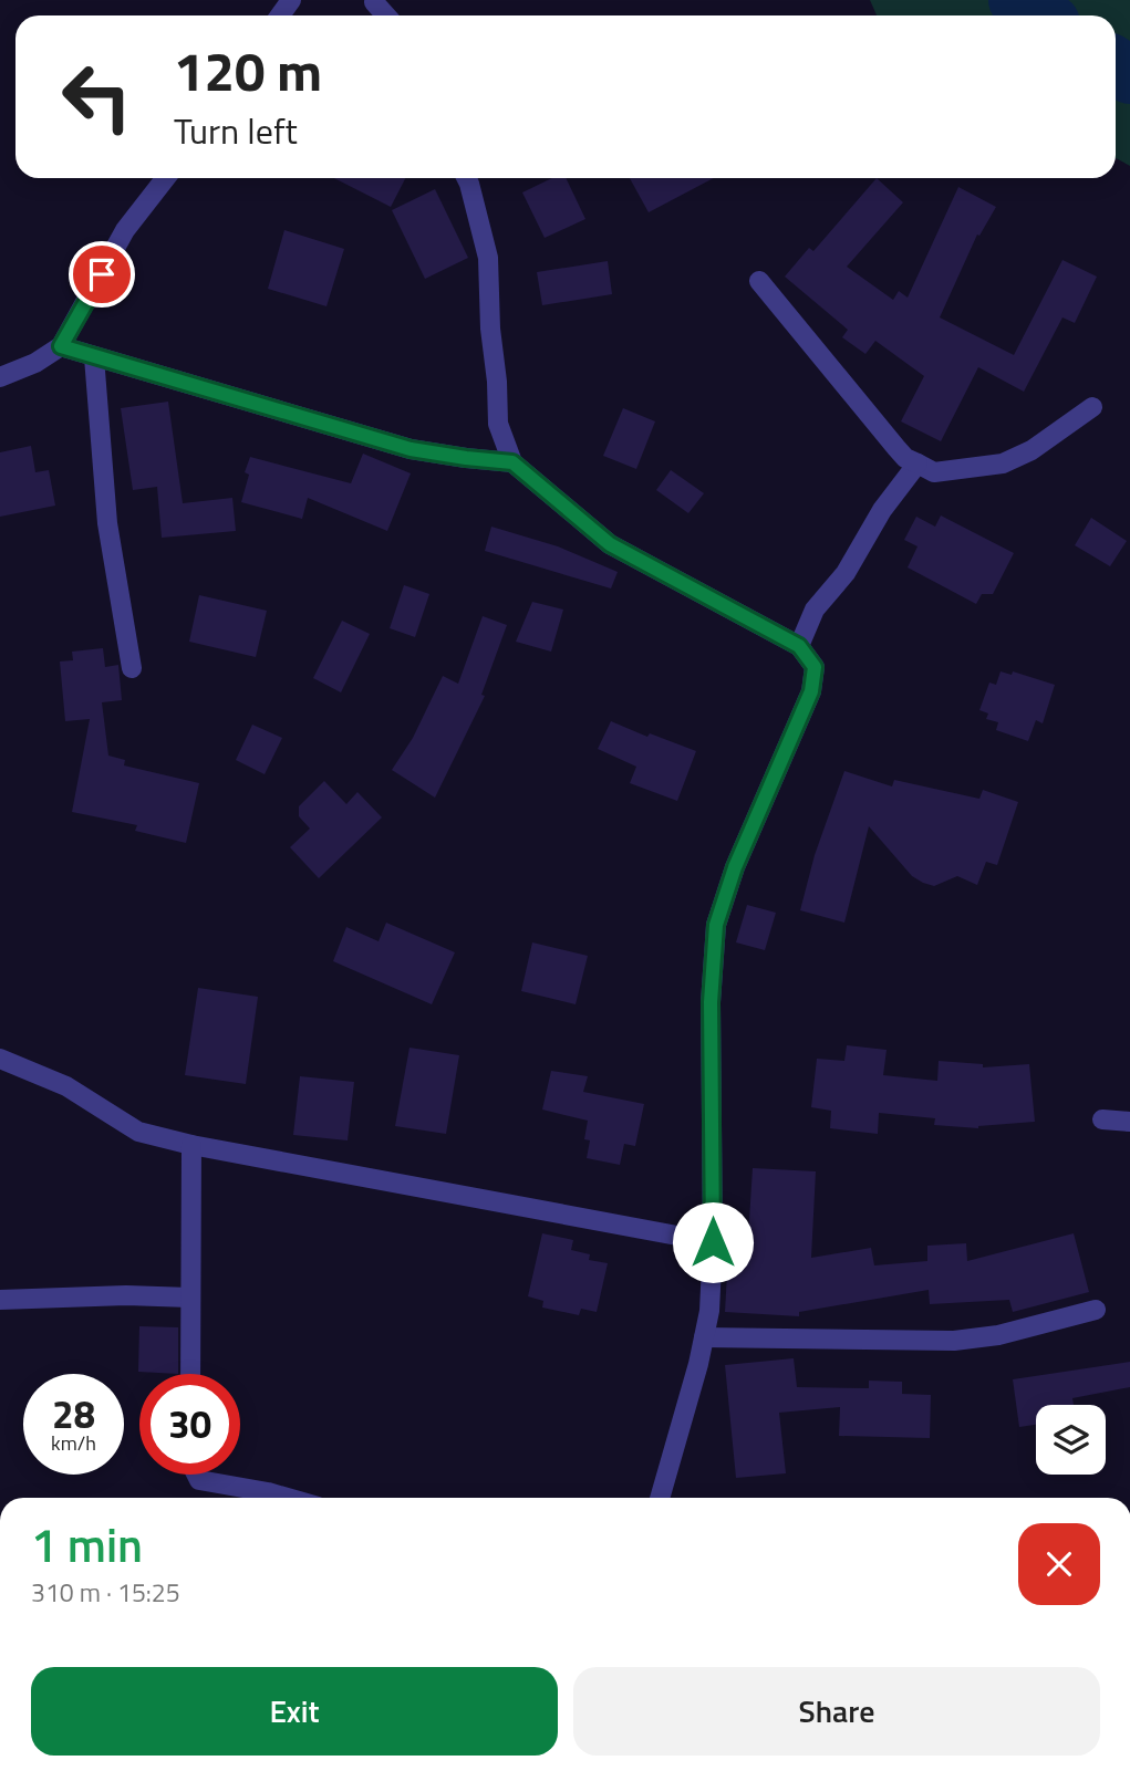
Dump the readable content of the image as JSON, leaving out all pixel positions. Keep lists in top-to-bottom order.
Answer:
{
  "page": {
    "turn": ["120 m", "Turn left"],
    "speed": "28 km/h",
    "limit": "30",
    "heading": ["1 min", "310 m · 15:25"],
    "buttons": ["Exit", "Share"]
  }
}
